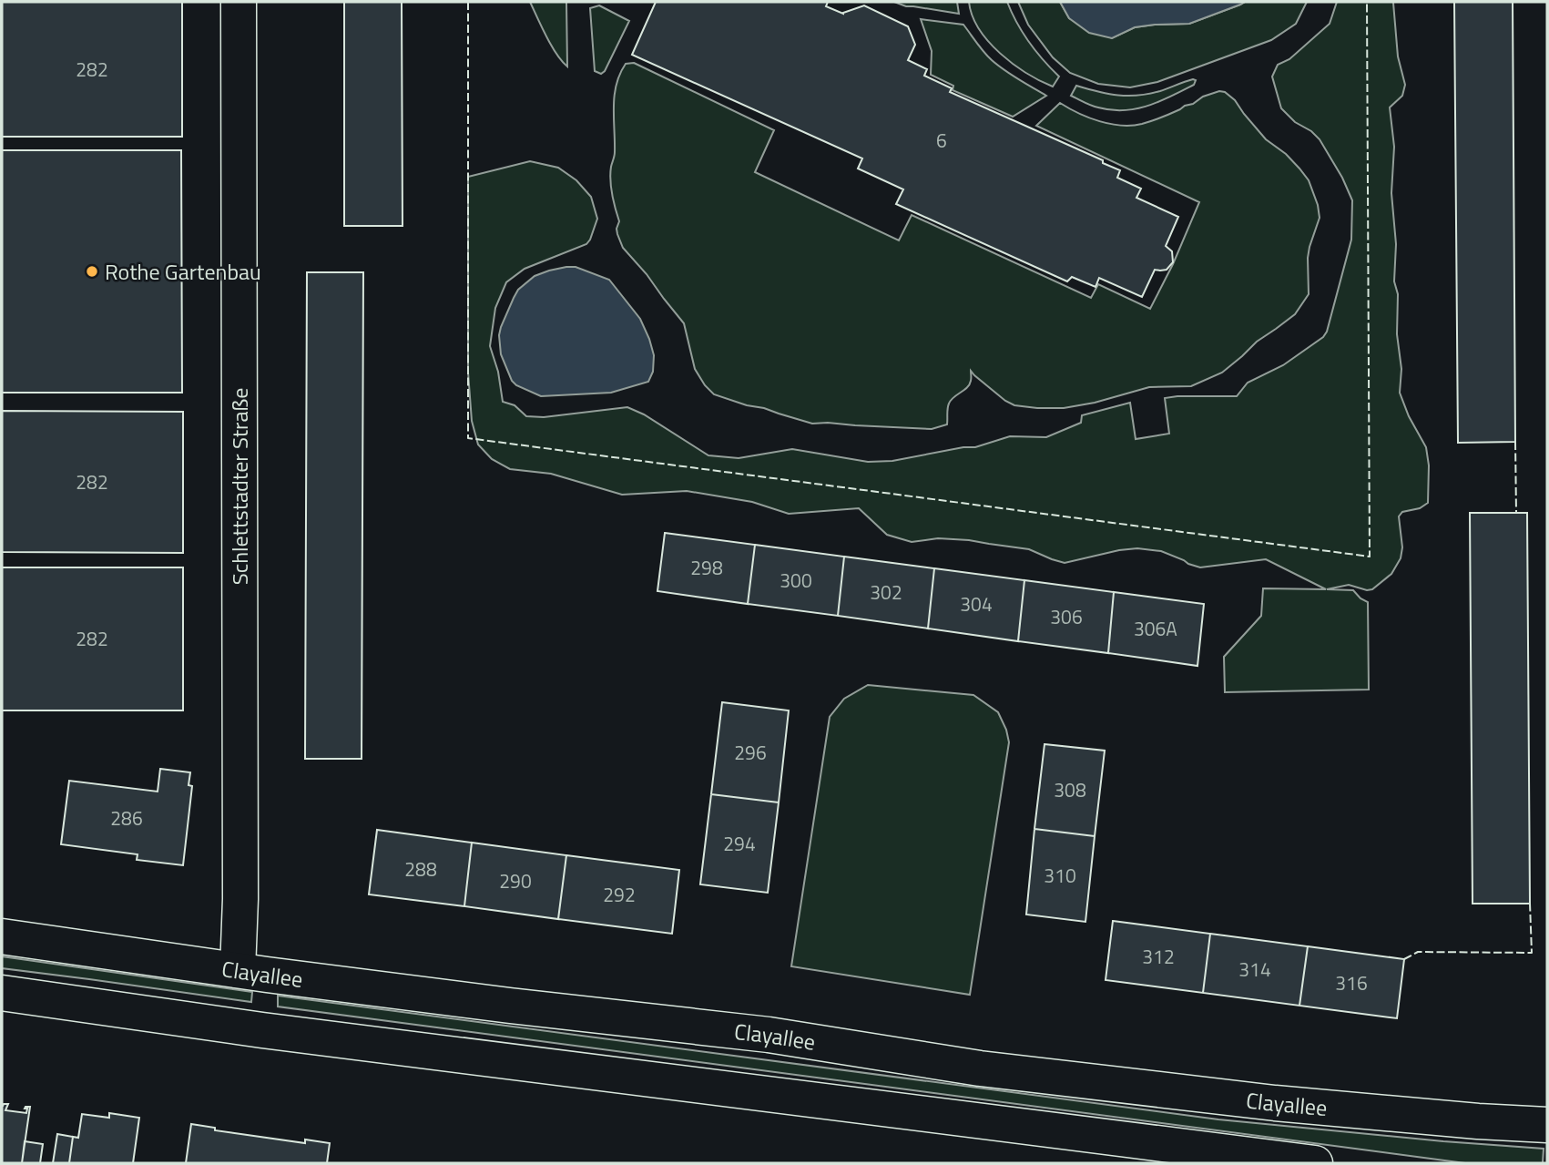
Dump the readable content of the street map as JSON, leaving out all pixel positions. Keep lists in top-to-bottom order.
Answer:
{
  "streets": {
    "main road": ["Schlettstadter Straße", "Clayallee"]
  },
  "crossings": [
    ["Schlettstadter Straße", "Clayallee"]
  ],
  "places": ["Rothe Gartenbau"],
  "house_numbers": [
    "282",
    "6",
    "282",
    "298",
    "300",
    "302",
    "304",
    "306",
    "306A",
    "282",
    "296",
    "308",
    "286",
    "294",
    "288",
    "310",
    "290",
    "292",
    "312",
    "314",
    "316"
  ]
}
